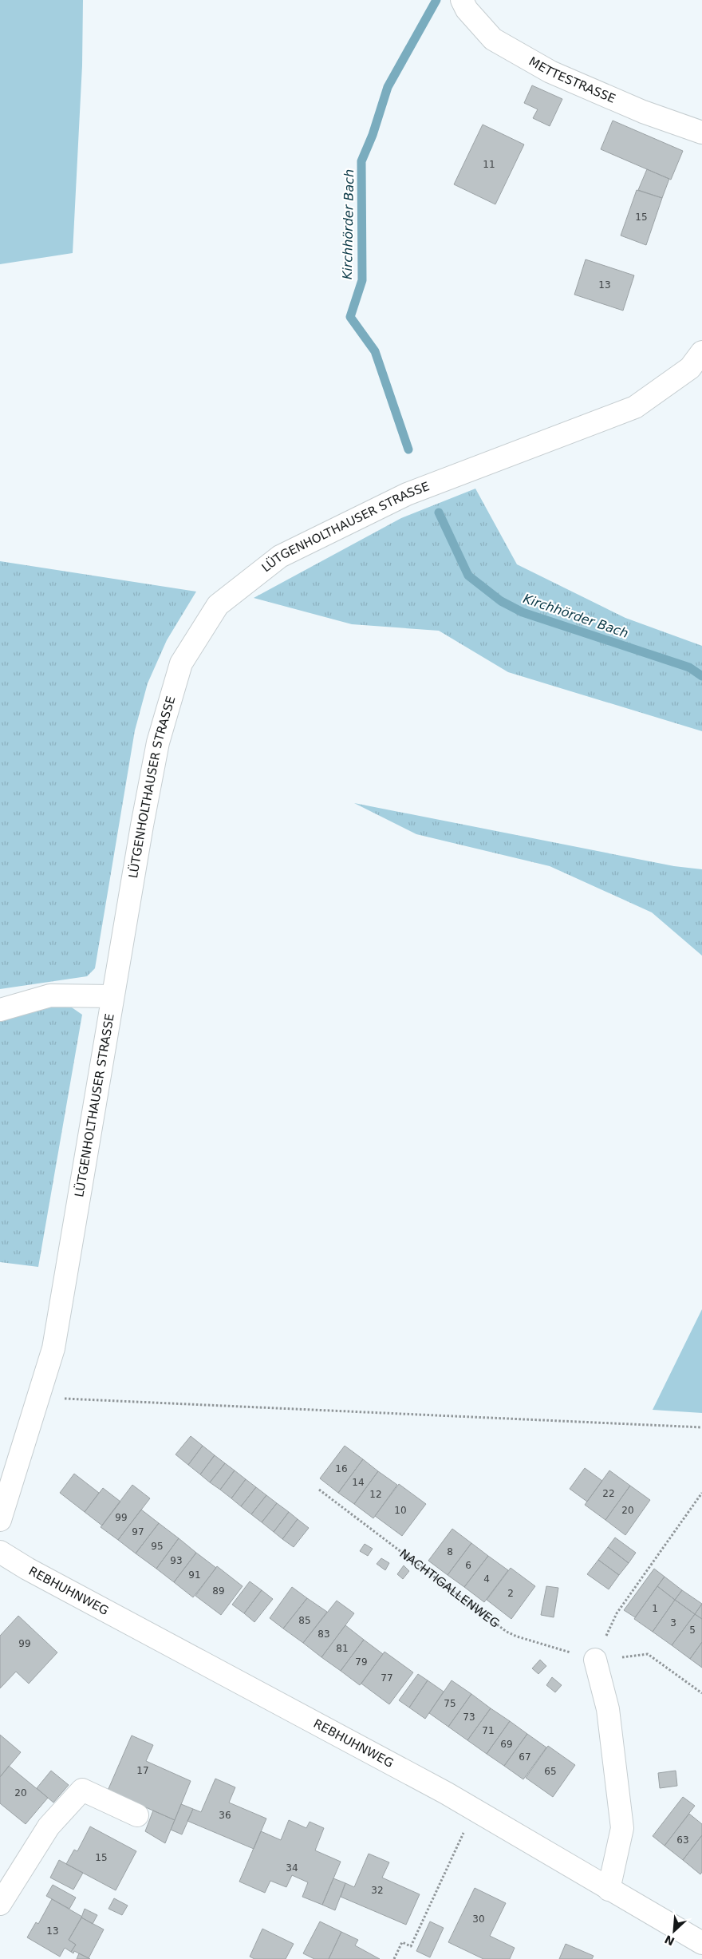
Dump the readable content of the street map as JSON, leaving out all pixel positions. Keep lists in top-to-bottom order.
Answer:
{
  "streets": {
    "street": ["METTESTRASSE", "LÜTGENHOLTHAUSER STRASSE", "REBHUHNWEG"],
    "path": ["NACHTIGALLENWEG"]
  },
  "water": ["Kirchhörder Bach"],
  "house_numbers": [
    "11",
    "15",
    "13",
    "16",
    "14",
    "22",
    "12",
    "10",
    "20",
    "99",
    "97",
    "95",
    "8",
    "93",
    "6",
    "91",
    "4",
    "89",
    "2",
    "1",
    "85",
    "3",
    "5",
    "83",
    "99",
    "81",
    "79",
    "77",
    "75",
    "73",
    "71",
    "69",
    "67",
    "17",
    "65",
    "20",
    "36",
    "63",
    "15",
    "34",
    "32",
    "30",
    "13"
  ],
  "north": "bottom left"
}
